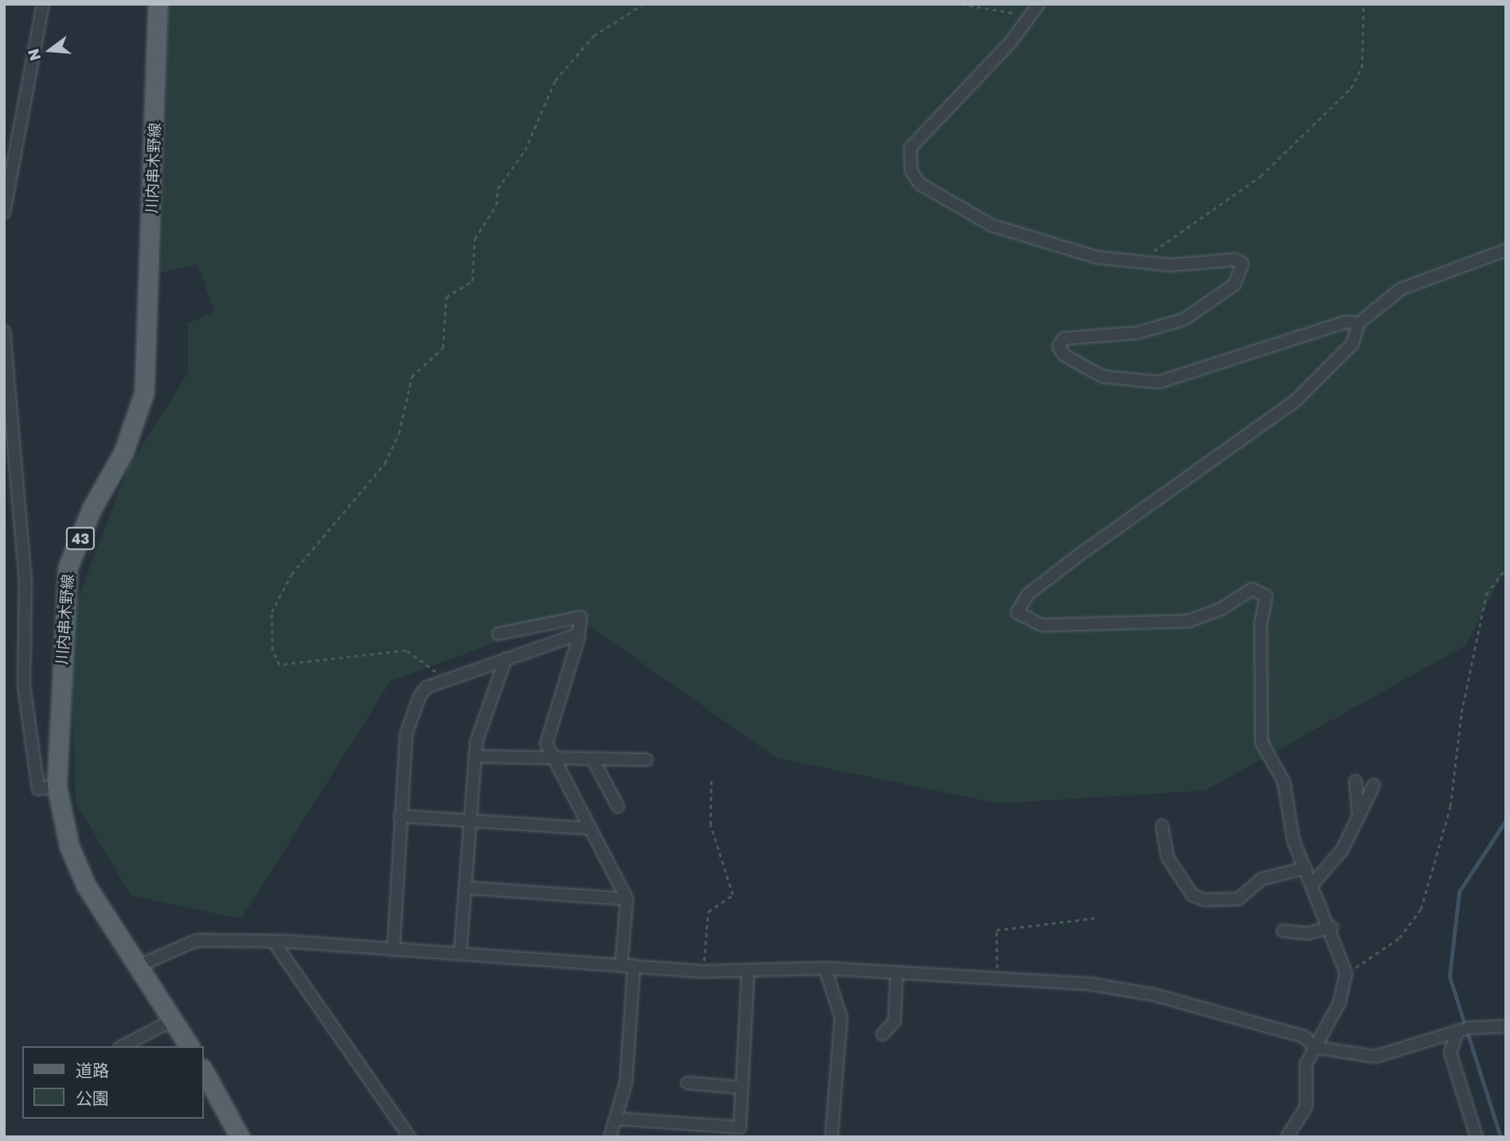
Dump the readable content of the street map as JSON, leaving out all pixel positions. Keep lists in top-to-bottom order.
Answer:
{
  "streets": {
    "main road": ["川内串木野線", "43"]
  },
  "legend": ["道路", "公園"],
  "north": "left"
}
